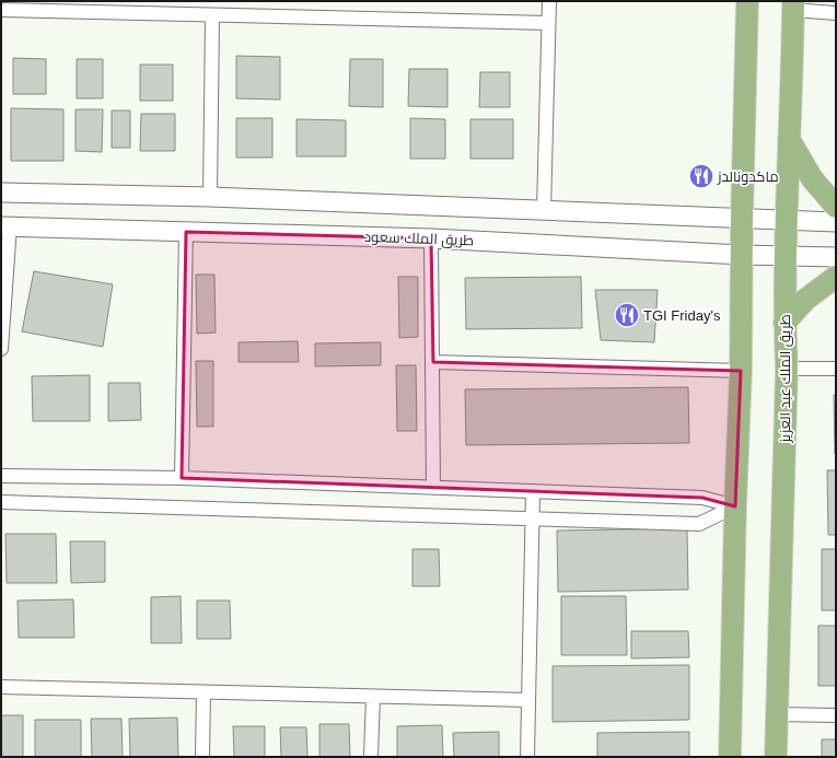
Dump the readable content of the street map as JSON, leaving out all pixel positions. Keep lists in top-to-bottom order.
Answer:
{
  "streets": {
    "highway": ["طريق الملك عبد العزيز"],
    "main road": ["طريق الملك سعود"]
  },
  "crossings": [
    ["طريق الملك سعود", "طريق الملك عبد العزيز"]
  ],
  "places": {
    "restaurant": ["ماكدونالدز", "TGI Friday's"]
  }
}
